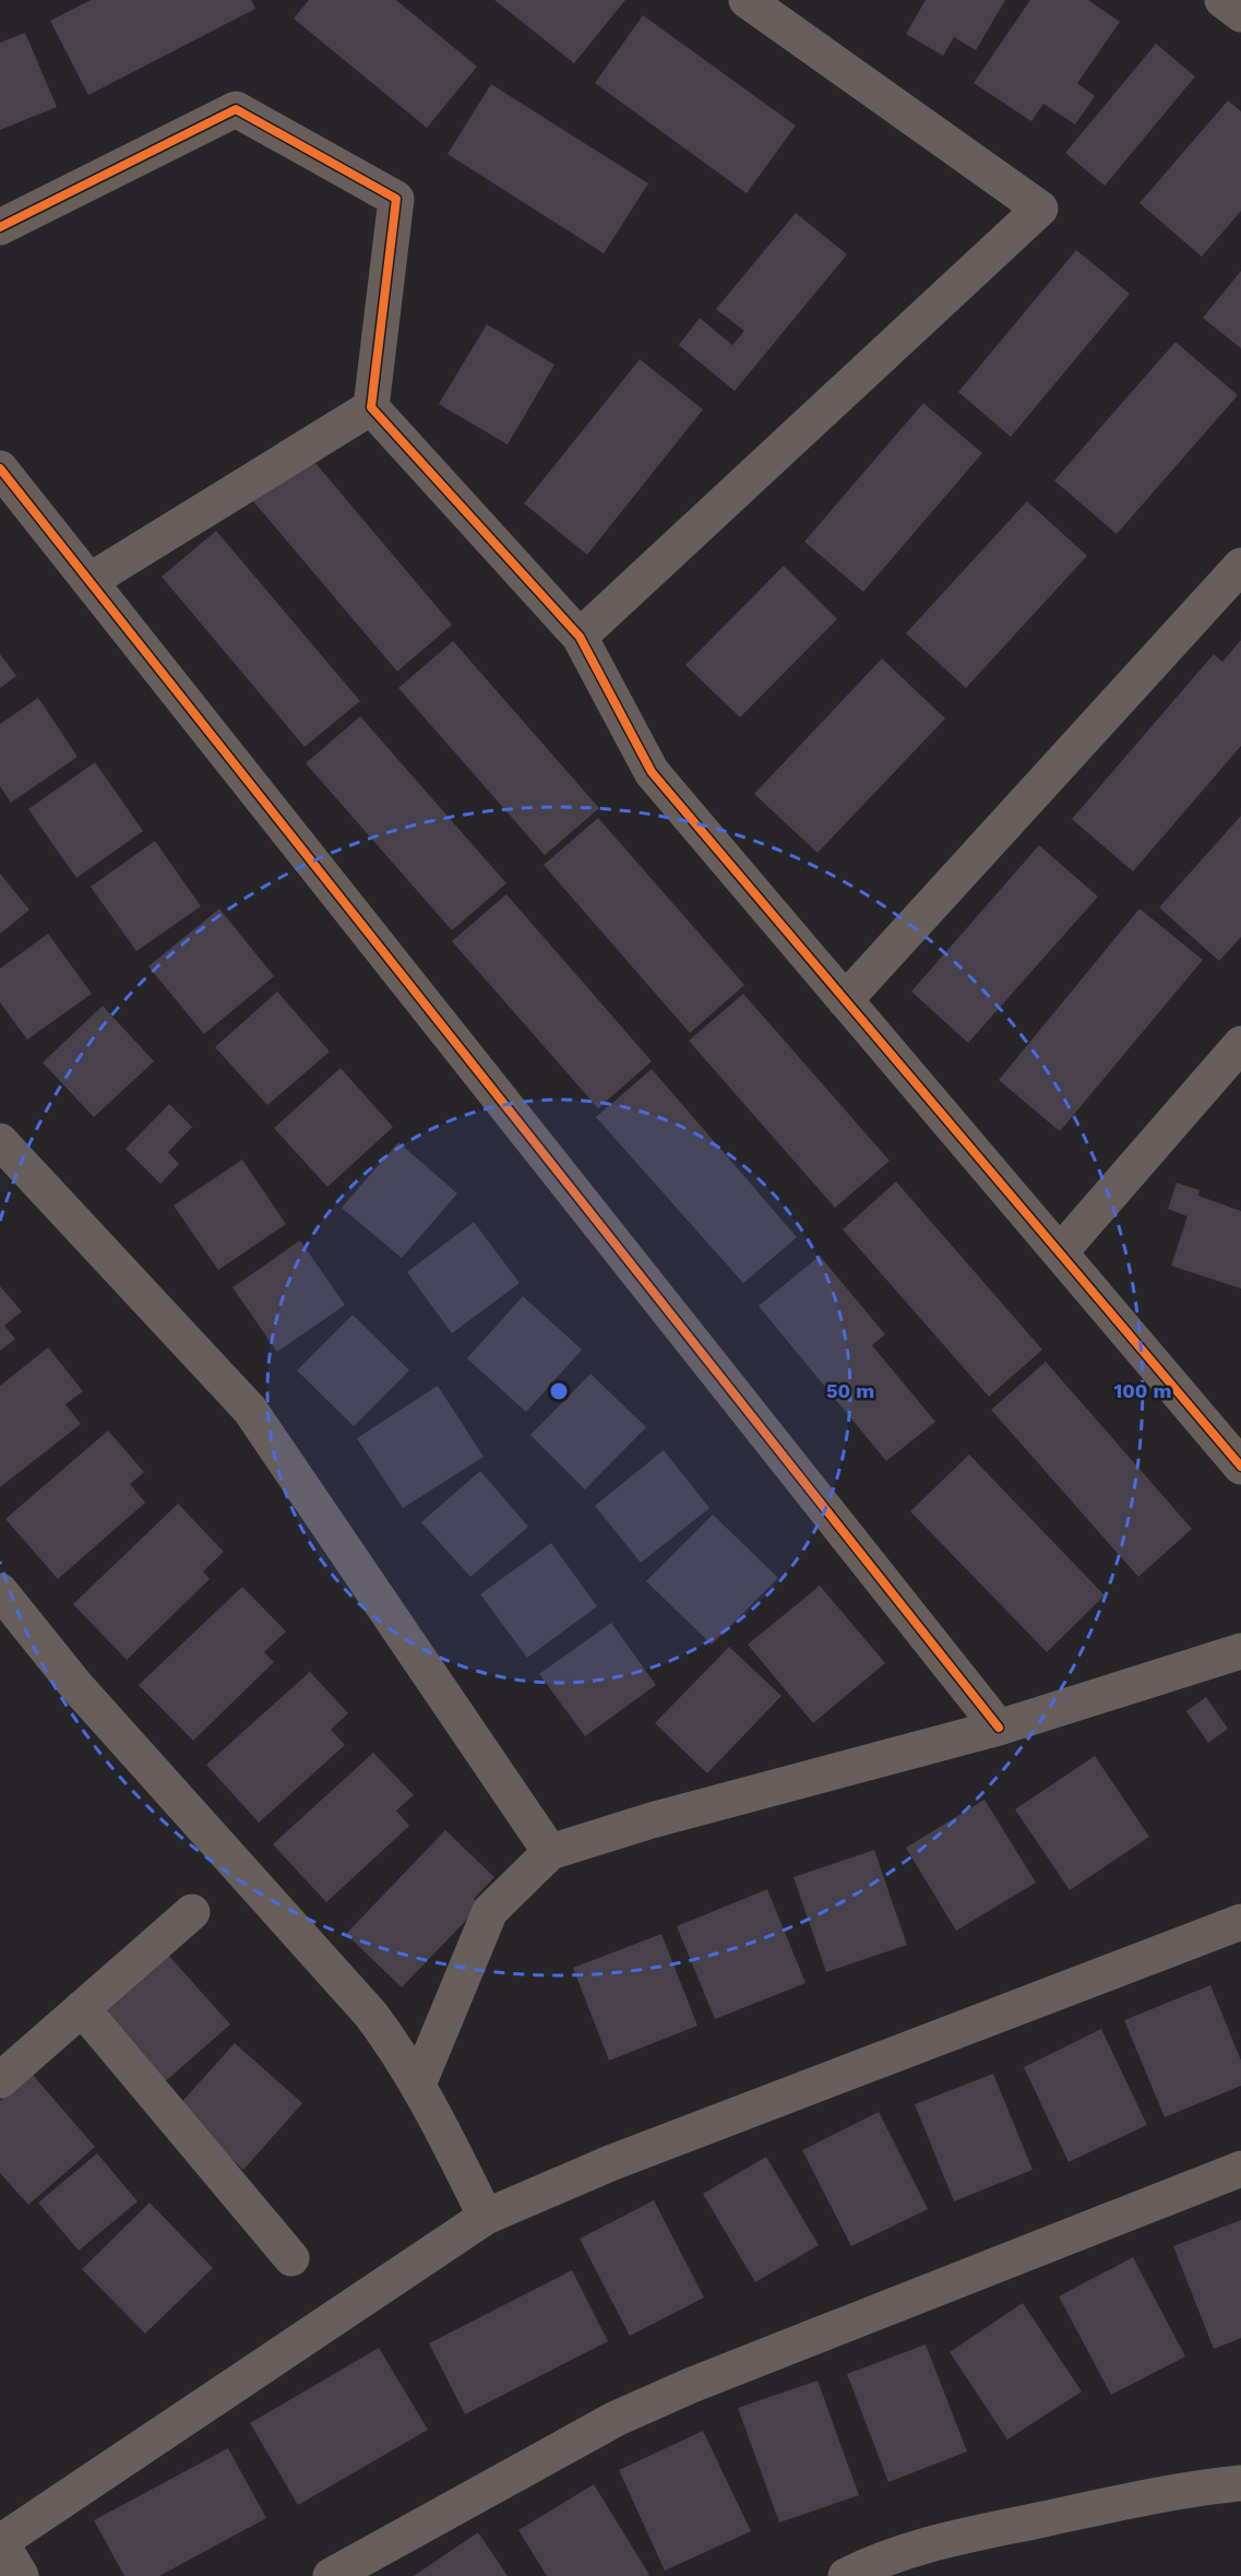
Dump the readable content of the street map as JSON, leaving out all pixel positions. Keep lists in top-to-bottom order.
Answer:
{
  "rings": ["50 m", "100 m"]
}
